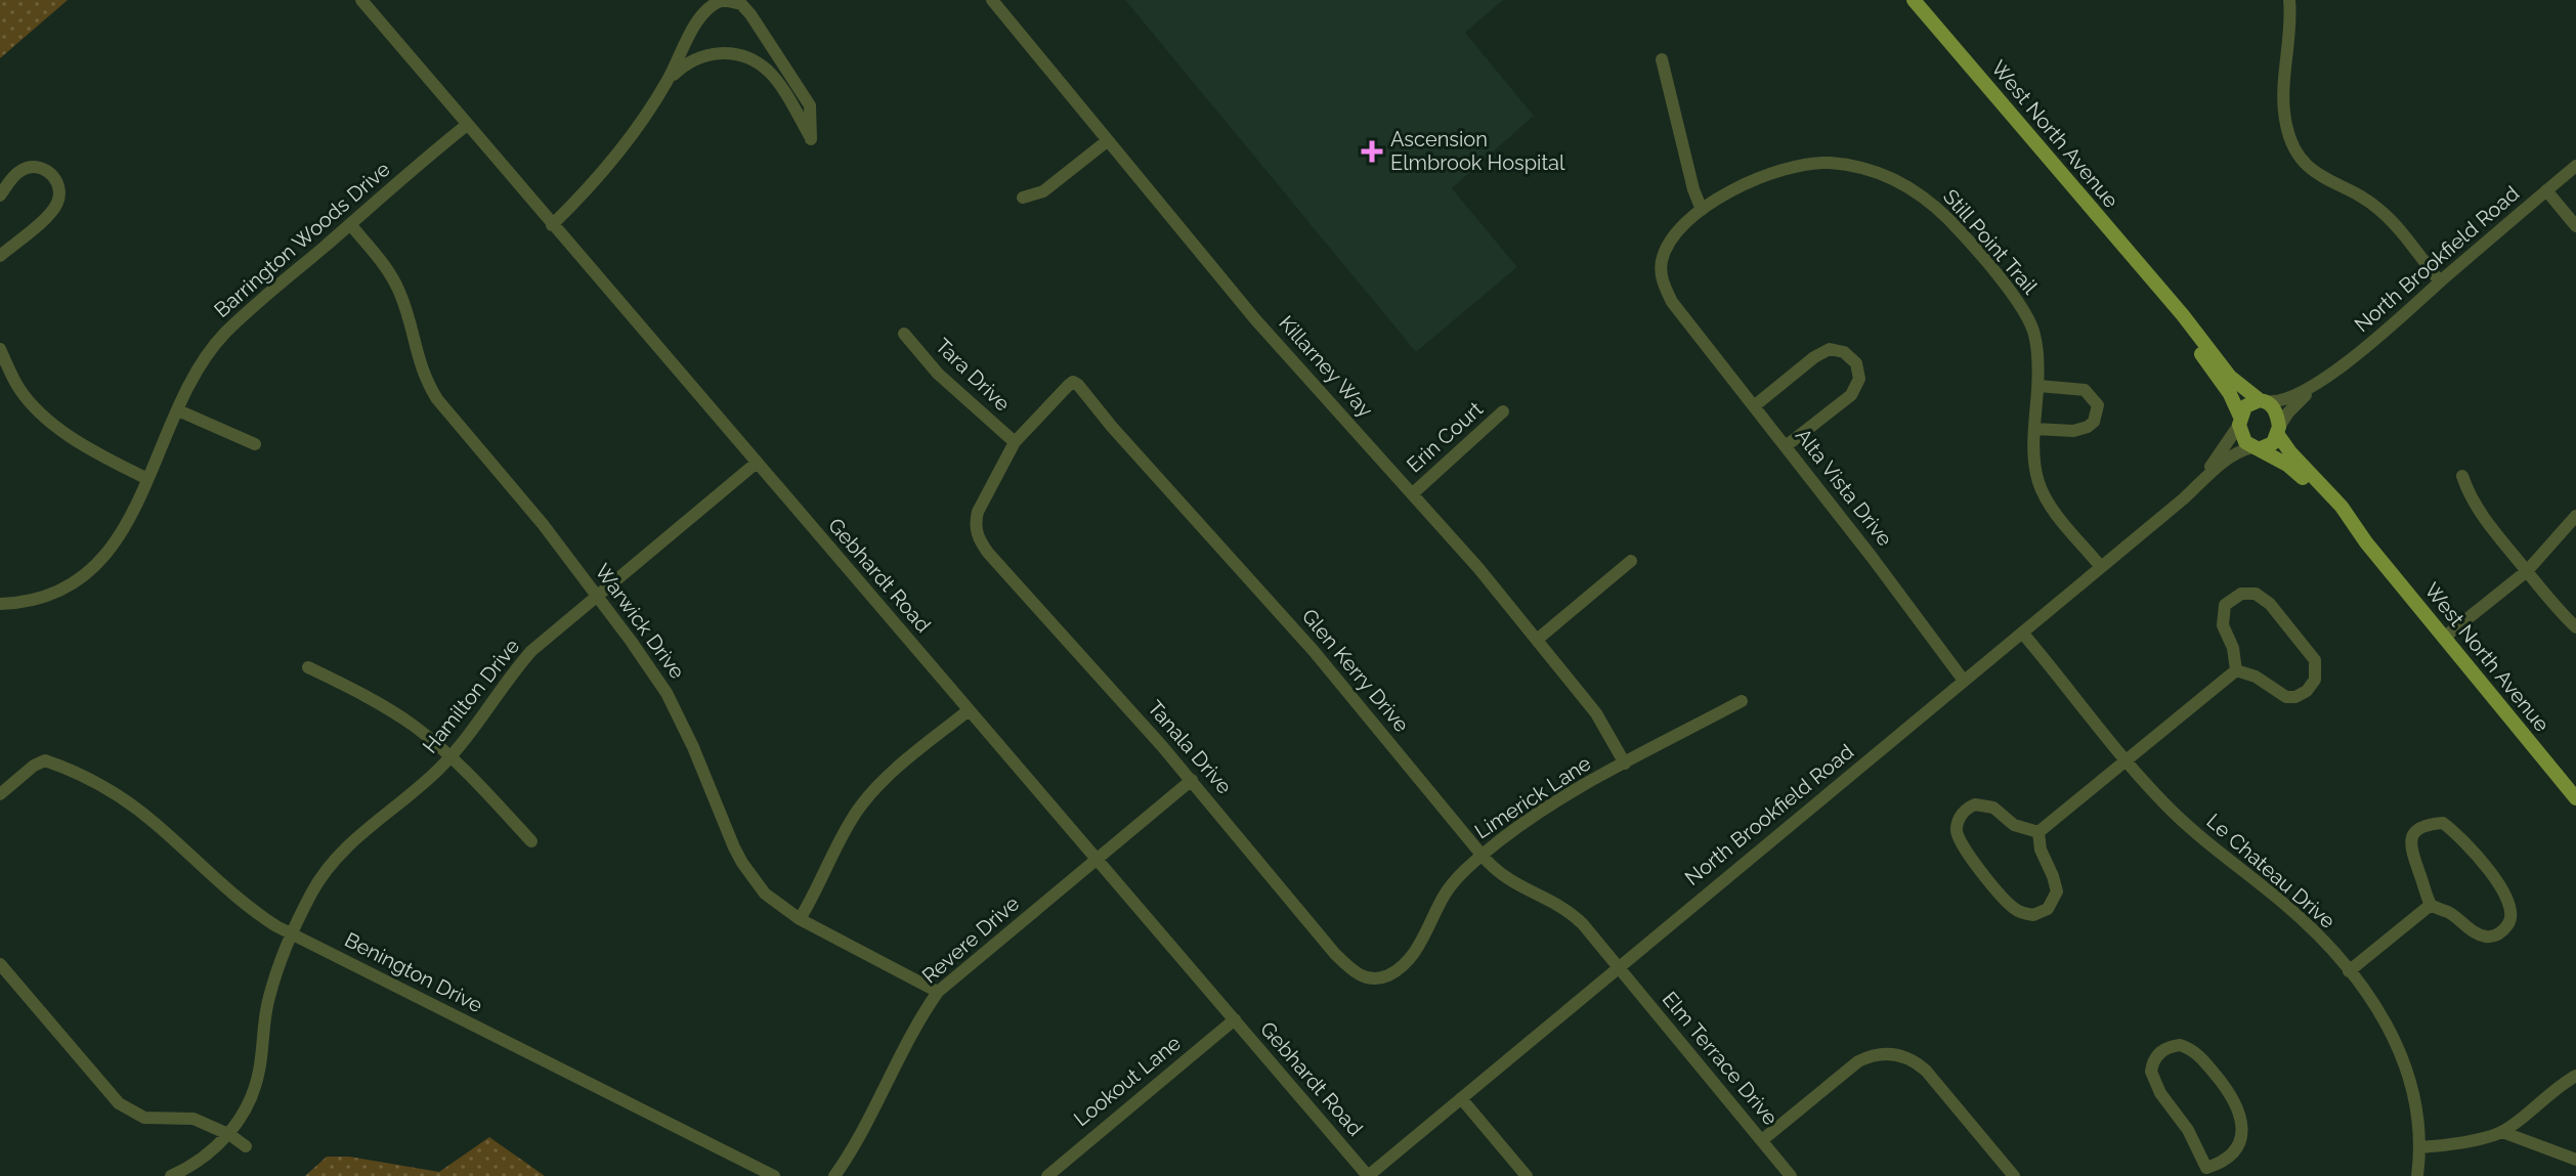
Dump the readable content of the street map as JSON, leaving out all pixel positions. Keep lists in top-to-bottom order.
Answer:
{
  "streets": {
    "main road": ["West North Avenue"],
    "street": [
      "Barrington Woods Drive",
      "Still Point Trail",
      "North Brookfield Road",
      "Killarney Way",
      "Tara Drive",
      "Erin Court",
      "Alta Vista Drive",
      "Gebhardt Road",
      "Warwick Drive",
      "Glen Kerry Drive",
      "Hamilton Drive",
      "Tanala Drive",
      "Limerick Lane",
      "Le Chateau Drive",
      "Revere Drive",
      "Benington Drive",
      "Elm Terrace Drive",
      "Lookout Lane"
    ]
  },
  "crossings": [
    ["West North Avenue", "North Brookfield Road"],
    ["Barrington Woods Drive", "Gebhardt Road"],
    ["Barrington Woods Drive", "Warwick Drive"],
    ["Still Point Trail", "North Brookfield Road"],
    ["Still Point Trail", "Alta Vista Drive"],
    ["North Brookfield Road", "Alta Vista Drive"],
    ["North Brookfield Road", "Gebhardt Road"],
    ["North Brookfield Road", "Glen Kerry Drive"],
    ["North Brookfield Road", "Le Chateau Drive"],
    ["North Brookfield Road", "Elm Terrace Drive"],
    ["Killarney Way", "Erin Court"],
    ["Killarney Way", "Limerick Lane"],
    ["Tara Drive", "Glen Kerry Drive"],
    ["Tara Drive", "Tanala Drive"],
    ["Gebhardt Road", "Hamilton Drive"],
    ["Gebhardt Road", "Revere Drive"],
    ["Gebhardt Road", "Lookout Lane"],
    ["Warwick Drive", "Hamilton Drive"],
    ["Warwick Drive", "Revere Drive"],
    ["Glen Kerry Drive", "Tanala Drive"],
    ["Glen Kerry Drive", "Limerick Lane"],
    ["Glen Kerry Drive", "Elm Terrace Drive"],
    ["Hamilton Drive", "Benington Drive"],
    ["Tanala Drive", "Limerick Lane"],
    ["Tanala Drive", "Revere Drive"]
  ],
  "places": {
    "health": ["Ascension Elmbrook Hospital"]
  }
}
